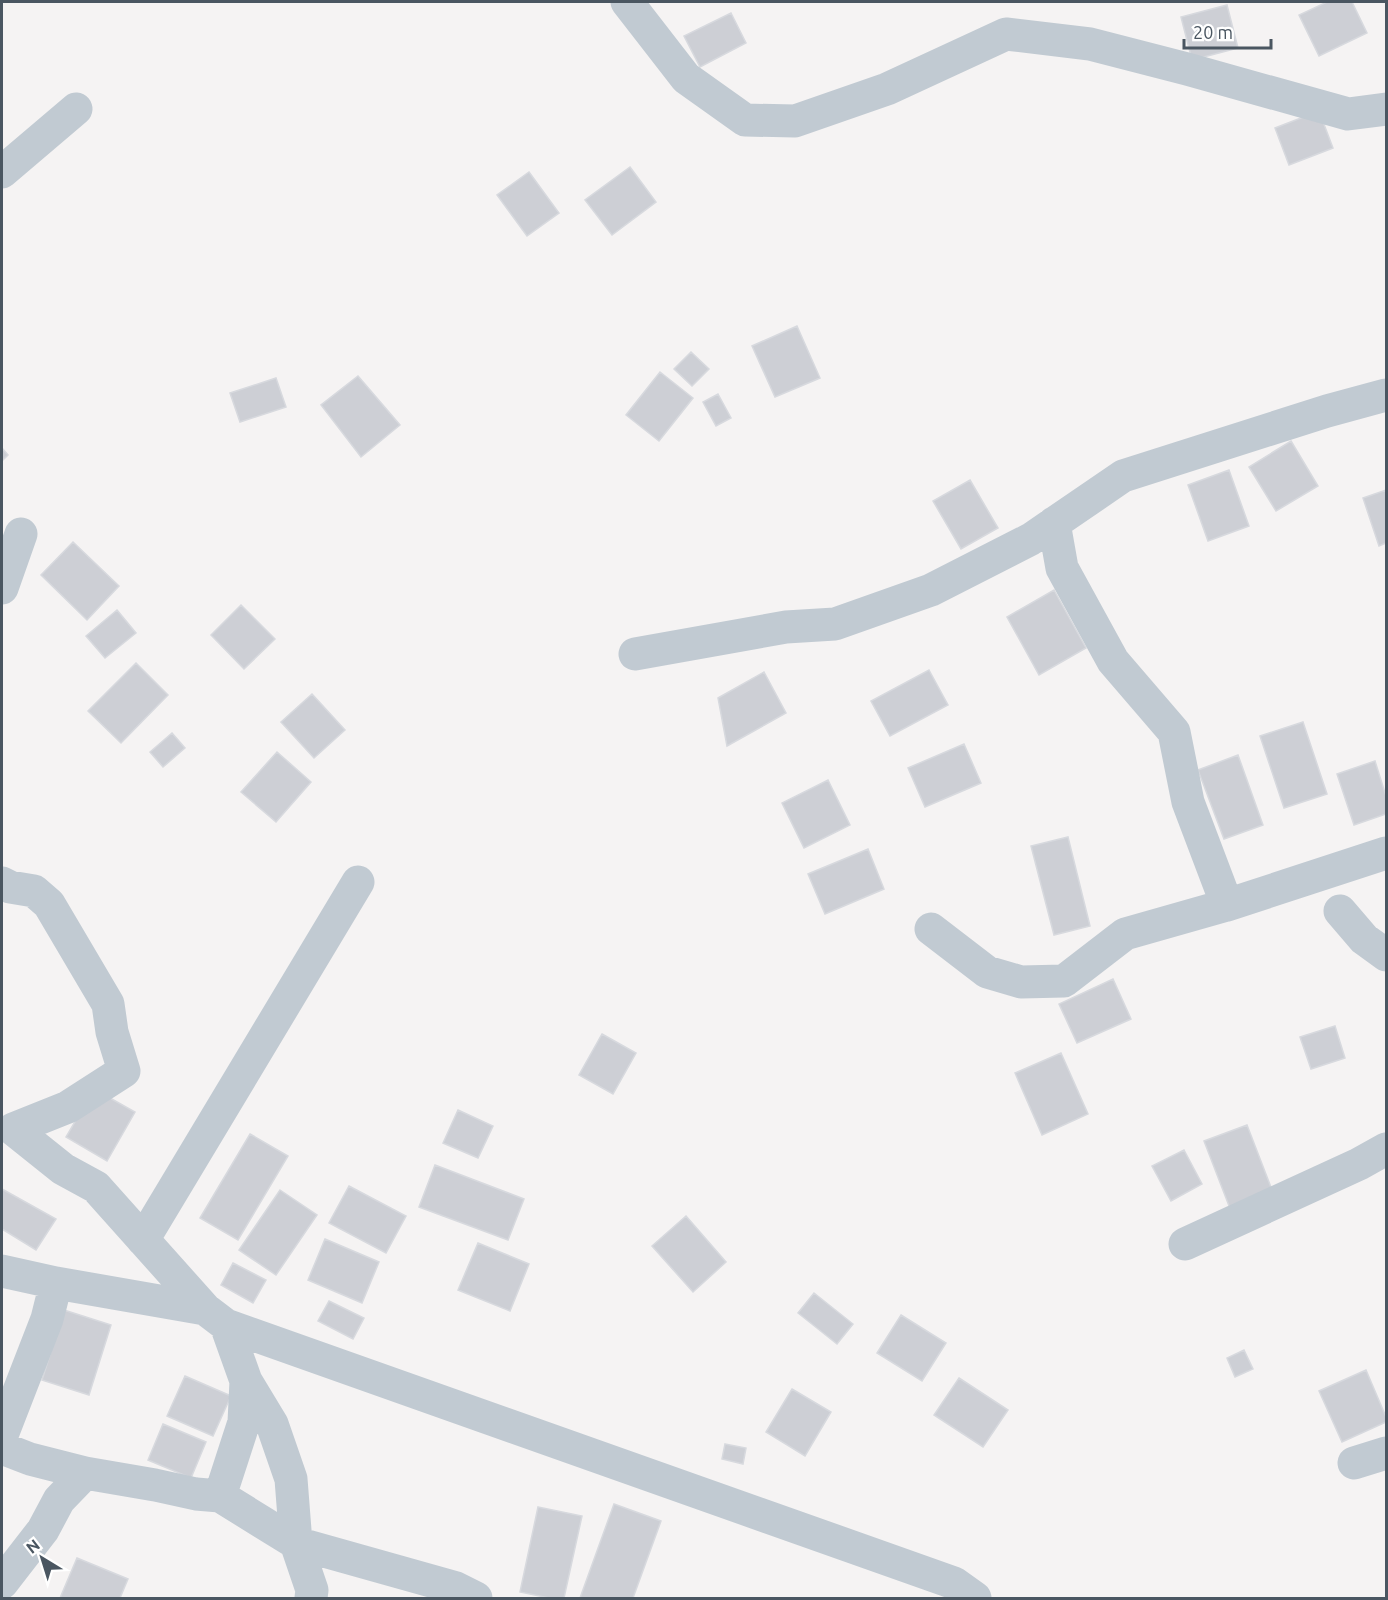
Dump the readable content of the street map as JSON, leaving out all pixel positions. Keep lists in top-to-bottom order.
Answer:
{
  "scale_bar": "20 m",
  "north": "top left"
}
